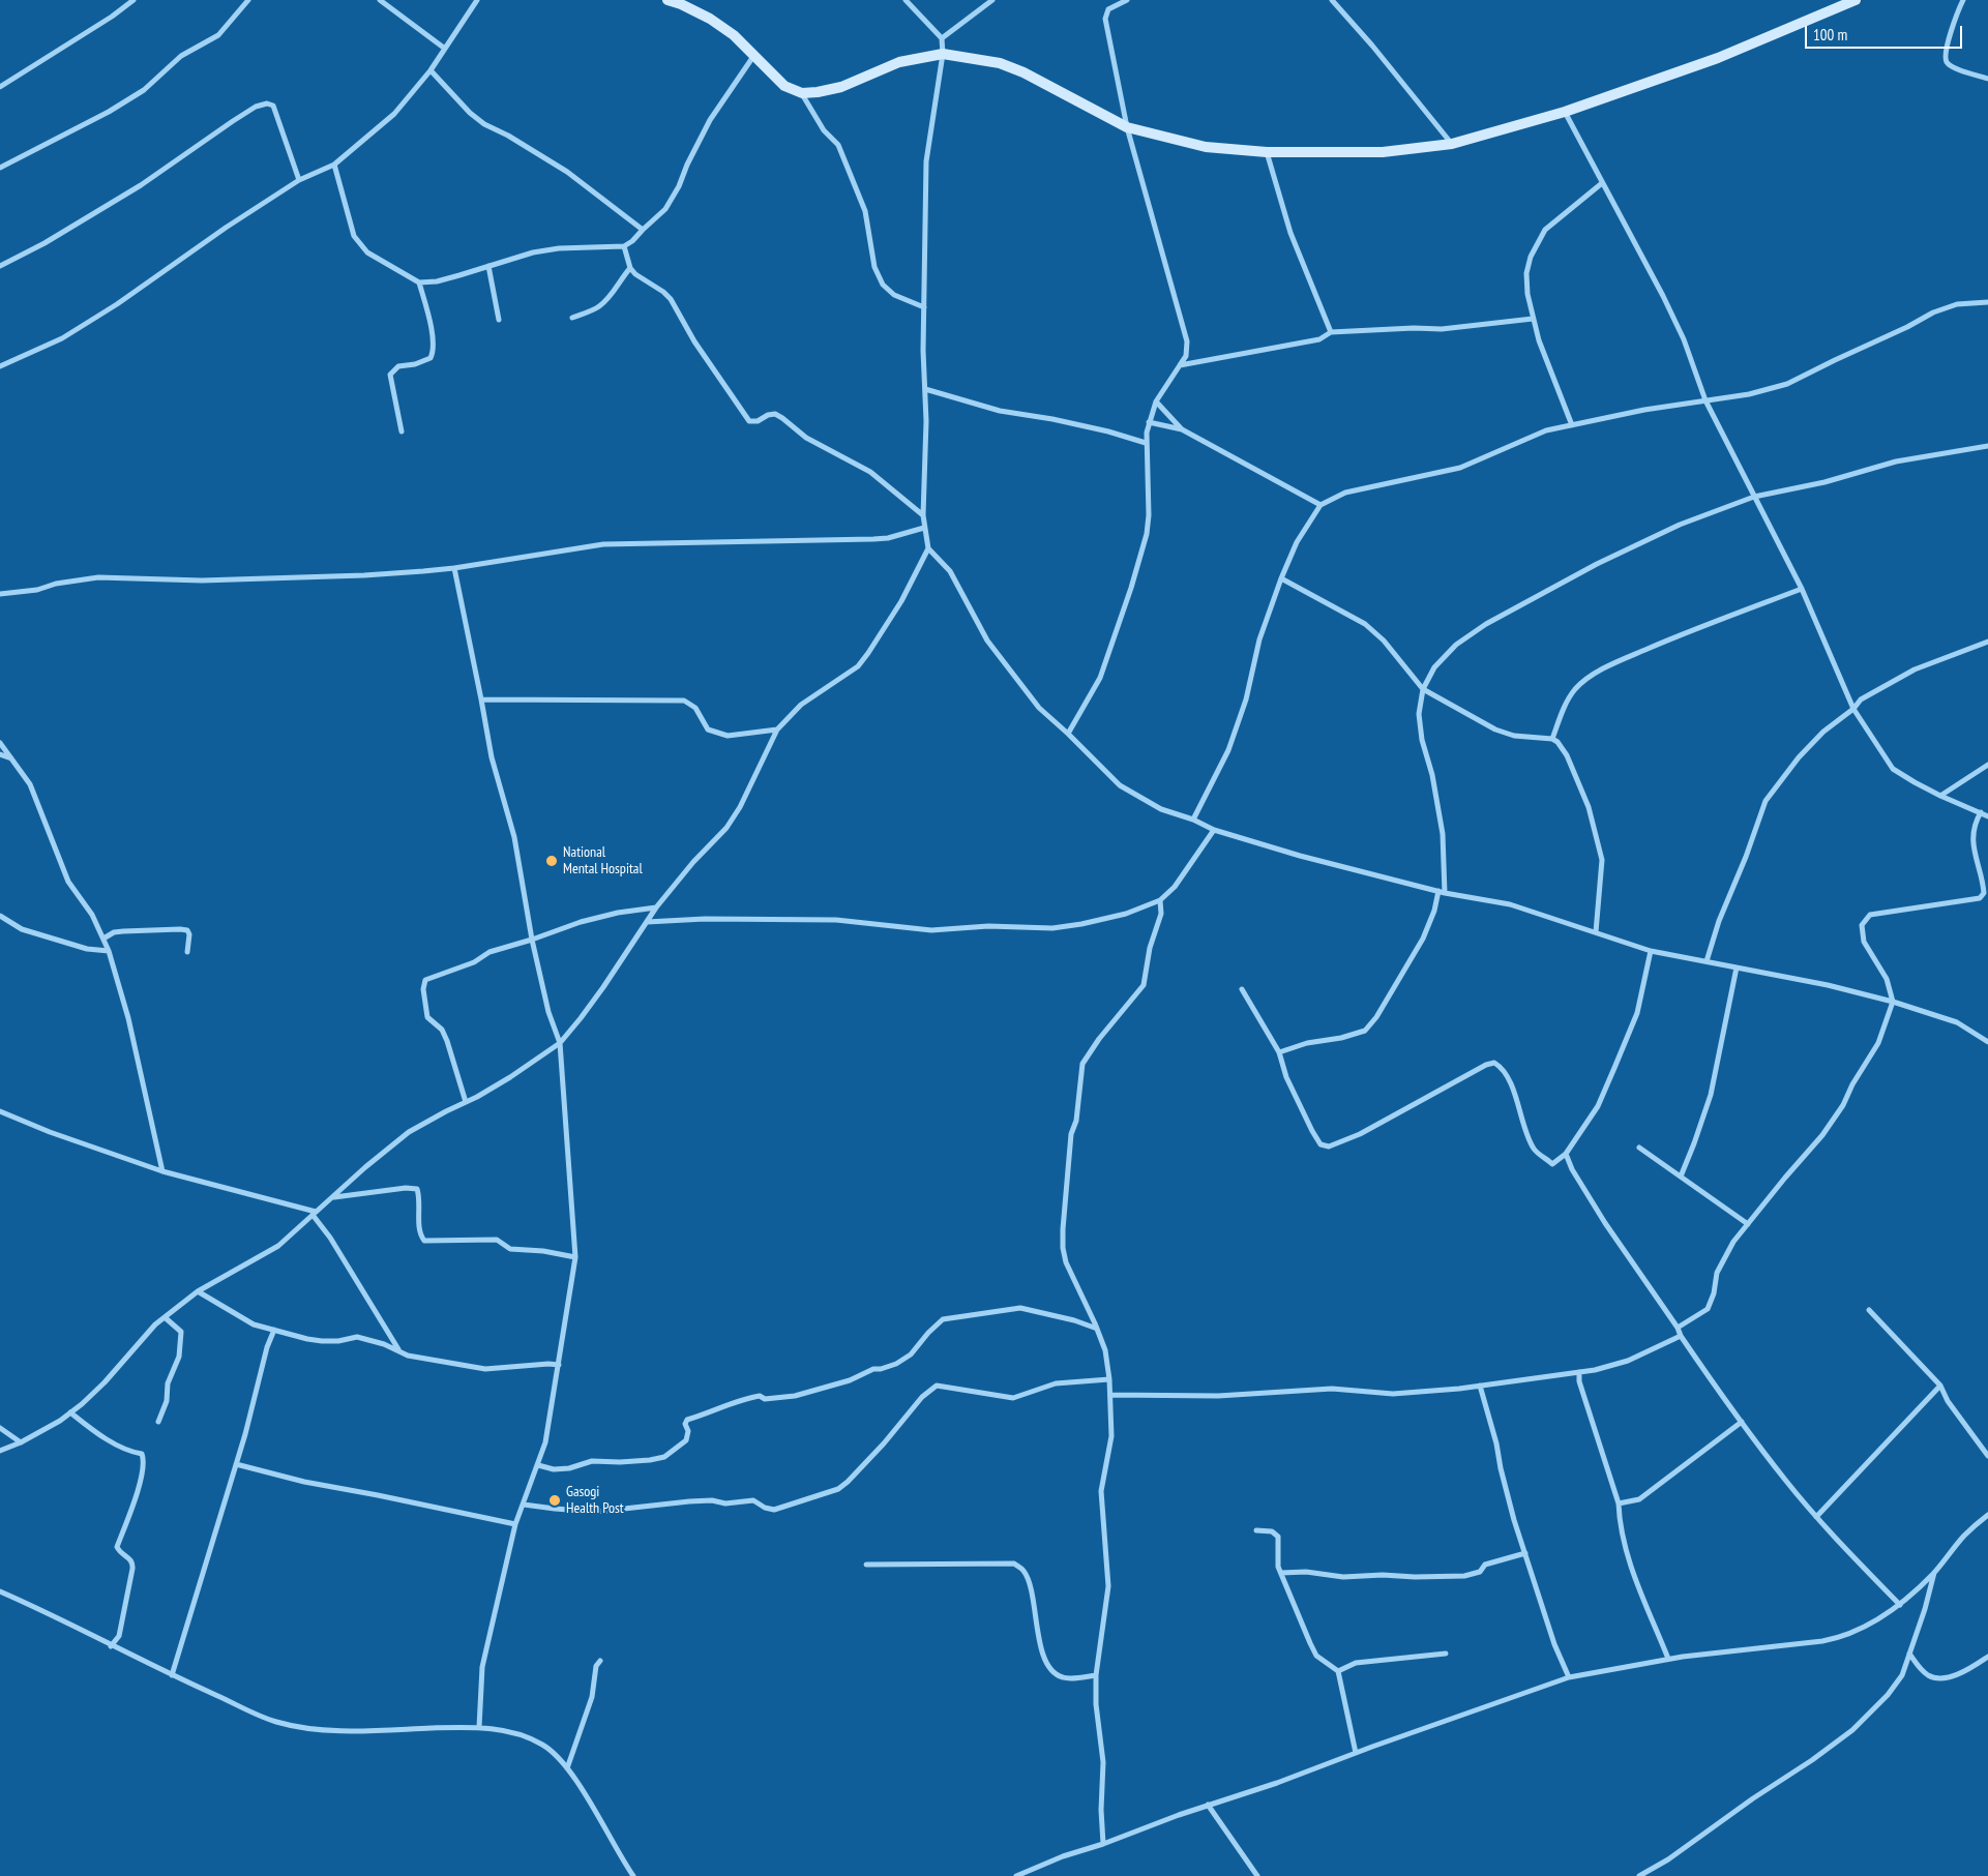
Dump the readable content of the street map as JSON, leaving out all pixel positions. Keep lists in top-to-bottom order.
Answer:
{
  "places": ["National Mental Hospital", "Gasogi Health Post"],
  "scale_bar": "100 m"
}
